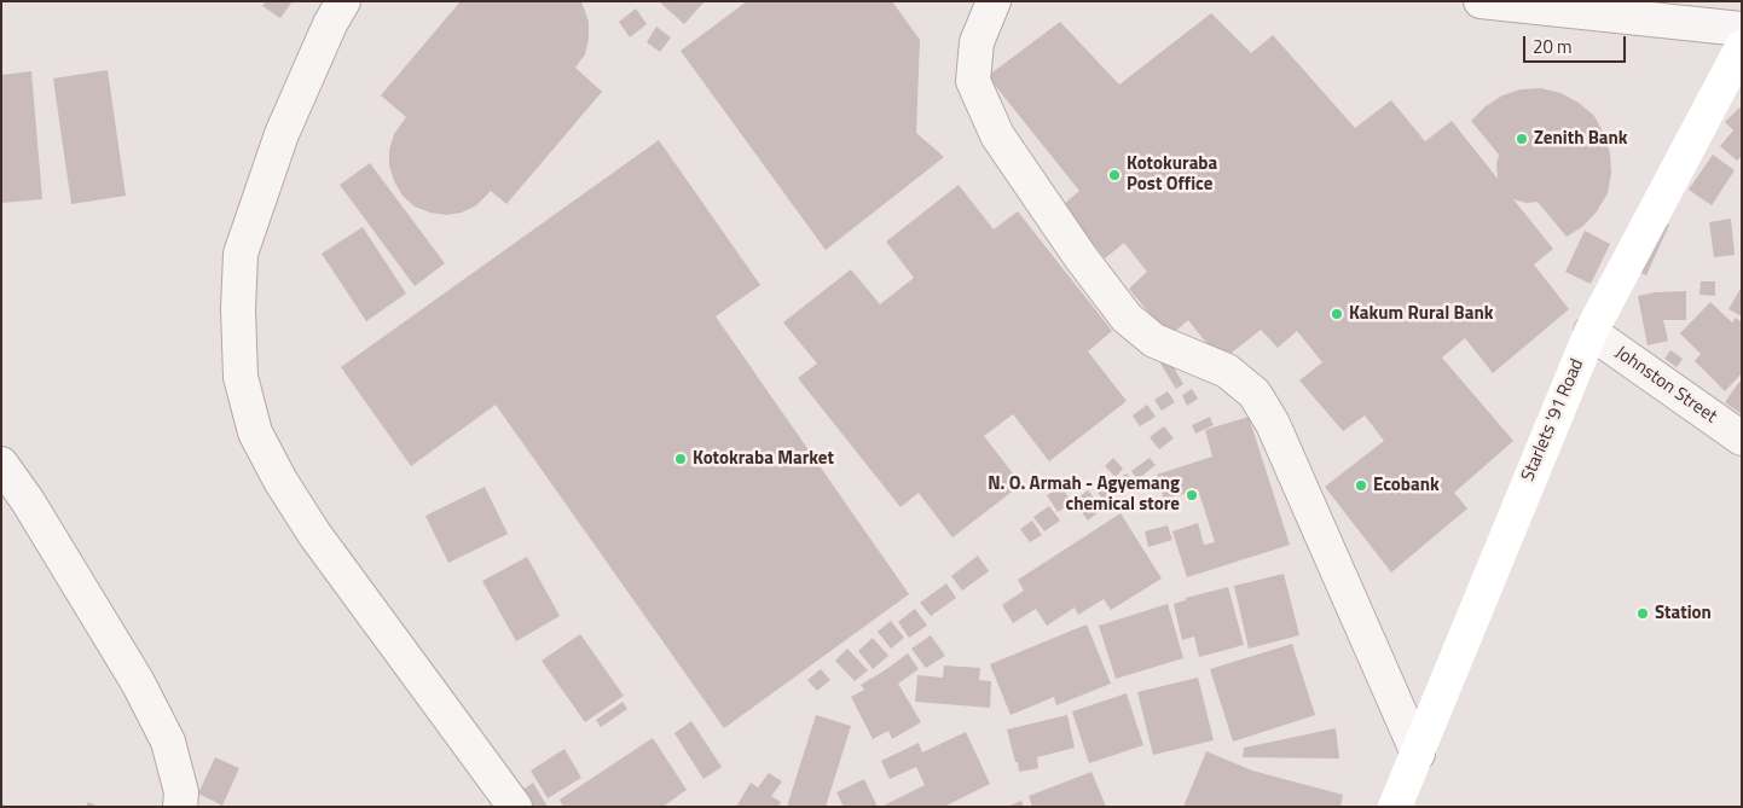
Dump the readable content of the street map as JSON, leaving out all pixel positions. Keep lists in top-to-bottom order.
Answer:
{
  "streets": {
    "street": ["Johnston Street", "Starlets '91 Road"]
  },
  "crossings": [
    ["Johnston Street", "Starlets '91 Road"]
  ],
  "places": [
    "Zenith Bank",
    "Kotokuraba Post Office",
    "Kakum Rural Bank",
    "Kotokraba Market",
    "Ecobank",
    "N. O. Armah - Agyemang chemical store",
    "Station"
  ],
  "scale_bar": "20 m"
}
